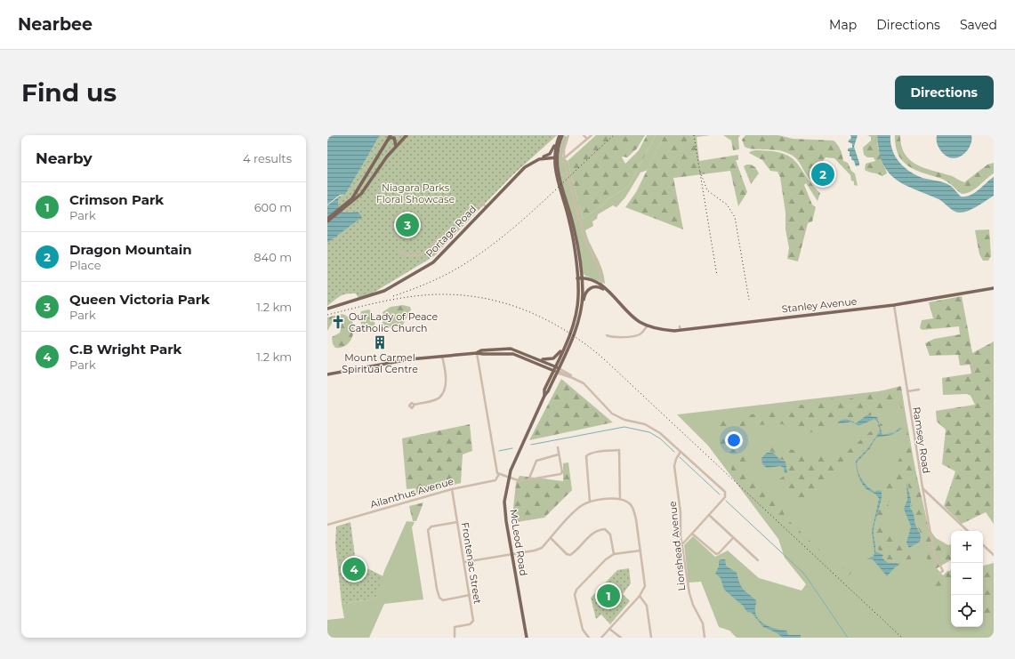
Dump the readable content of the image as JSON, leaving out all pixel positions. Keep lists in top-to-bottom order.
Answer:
{
  "streets": {
    "main road": ["Portage Road", "Stanley Avenue", "McLeod Road"],
    "street": [
      "Ramsey Road",
      "Ailanthus Avenue",
      "Lionshead Avenue",
      "Frontenac Street"
    ]
  },
  "crossings": [
    ["Stanley Avenue", "Ramsey Road"],
    ["Ailanthus Avenue", "Frontenac Street"]
  ],
  "parks": ["Niagara Parks Floral Showcase"],
  "places": {
    "church": ["Our Lady of Peace Catholic Church"],
    "building": ["Mount Carmel Spiritual Centre"]
  },
  "page": {
    "header": "Nearbee",
    "nav": ["Map", "Directions", "Saved"],
    "buttons": "Directions",
    "title": "Find us",
    "heading": ["Nearby", "4 results"],
    "pins": [
      "2",
      "3",
      "4",
      "1"
    ],
    "list": [
      {
        "mark": "1",
        "name": "Crimson Park",
        "note": "Park",
        "value": "600 m"
      },
      {
        "mark": "2",
        "name": "Dragon Mountain",
        "note": "Place",
        "value": "840 m"
      },
      {
        "mark": "3",
        "name": "Queen Victoria Park",
        "note": "Park",
        "value": "1.2 km"
      },
      {
        "mark": "4",
        "name": "C.B Wright Park",
        "note": "Park",
        "value": "1.2 km"
      }
    ],
    "map_buttons": ["+", "−"]
  }
}
